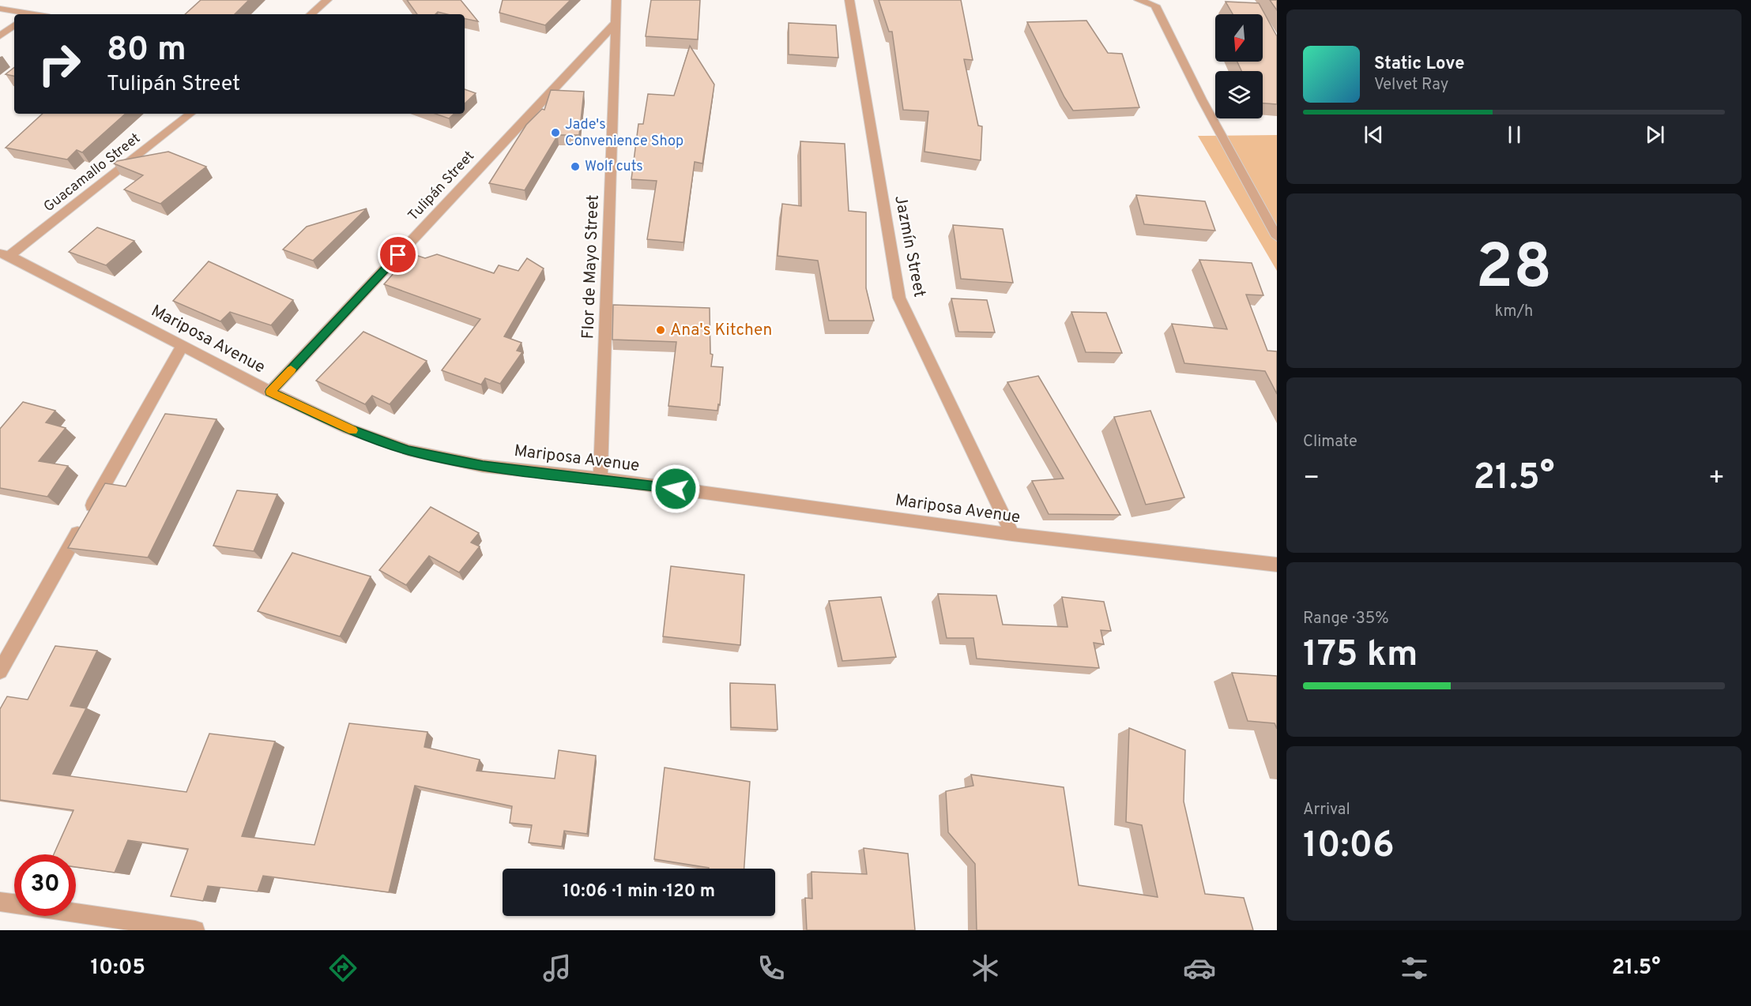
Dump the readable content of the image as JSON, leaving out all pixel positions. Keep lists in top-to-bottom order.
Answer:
{
  "streets": {
    "street": [
      "Guacamallo Street",
      "Tulipán Street",
      "Jazmín Street",
      "Flor de Mayo Street",
      "Mariposa Avenue"
    ]
  },
  "crossings": [
    ["Guacamallo Street", "Mariposa Avenue"],
    ["Tulipán Street", "Flor de Mayo Street"],
    ["Tulipán Street", "Mariposa Avenue"],
    ["Jazmín Street", "Mariposa Avenue"],
    ["Flor de Mayo Street", "Mariposa Avenue"]
  ],
  "places": ["Jade's Convenience Shop", "Wolf cuts", "Ana's Kitchen"],
  "north": "bottom",
  "page": {
    "turn": ["80 m", "Tulipán Street"],
    "song": ["Static Love", "Velvet Ray"],
    "tile": [
      ["28", "km/h"],
      "Climate",
      ["Range · 35%", "175 km"],
      ["Arrival", "10:06"]
    ],
    "heat": ["−", "21.5°", "+"],
    "limit": "30",
    "trip": "10:06 · 1 min · 120 m",
    "tabs": ["10:05", "21.5°"]
  }
}
